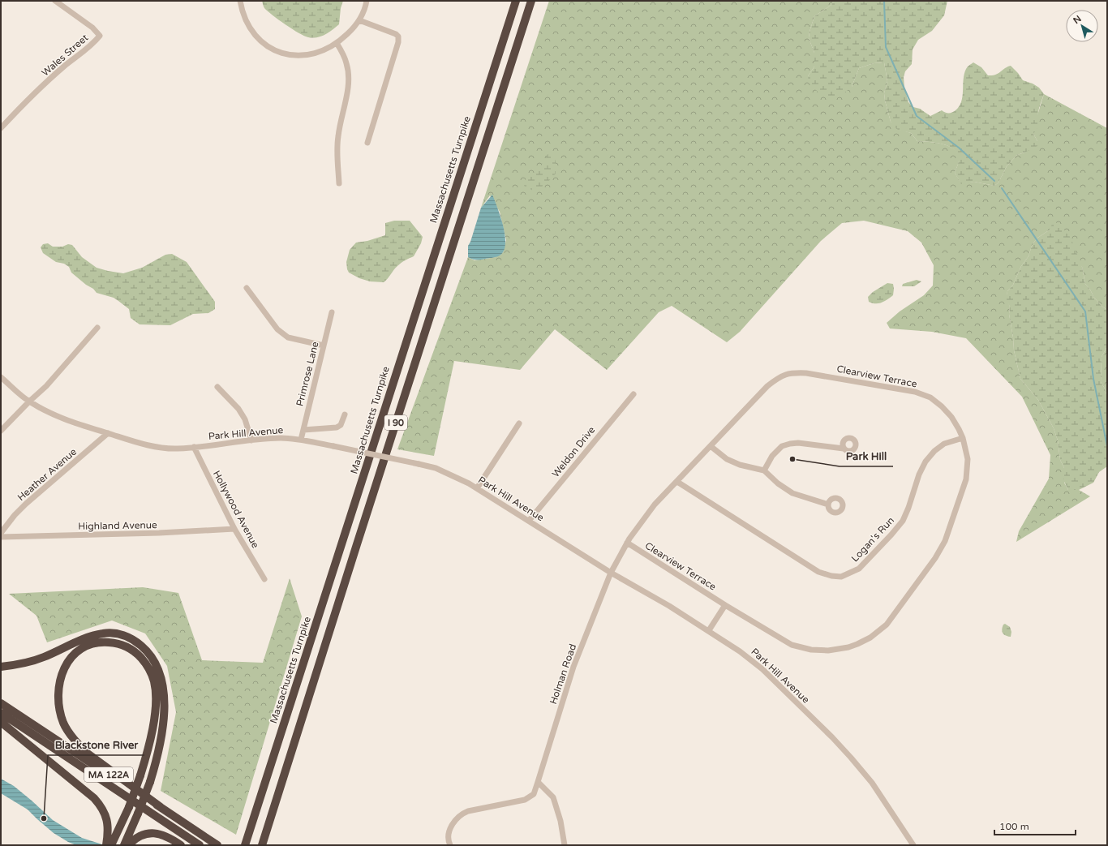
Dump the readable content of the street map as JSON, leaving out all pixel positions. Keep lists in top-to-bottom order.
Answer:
{
  "streets": {
    "highway": ["Massachusetts Turnpike", "I 90", "MA 122A"],
    "street": [
      "Wales Street",
      "Primrose Lane",
      "Clearview Terrace",
      "Park Hill Avenue",
      "Weldon Drive",
      "Heather Avenue",
      "Hollywood Avenue",
      "Highland Avenue",
      "Logan's Run",
      "Holman Road"
    ]
  },
  "crossings": [
    ["Primrose Lane", "Park Hill Avenue"],
    ["Clearview Terrace", "Park Hill Avenue"],
    ["Clearview Terrace", "Logan's Run"],
    ["Clearview Terrace", "Holman Road"],
    ["Park Hill Avenue", "Weldon Drive"],
    ["Park Hill Avenue", "Heather Avenue"],
    ["Park Hill Avenue", "Hollywood Avenue"],
    ["Park Hill Avenue", "Holman Road"],
    ["Hollywood Avenue", "Highland Avenue"]
  ],
  "places": ["Park Hill", "Blackstone River"],
  "scale_bar": "100 m",
  "north": "top left"
}
